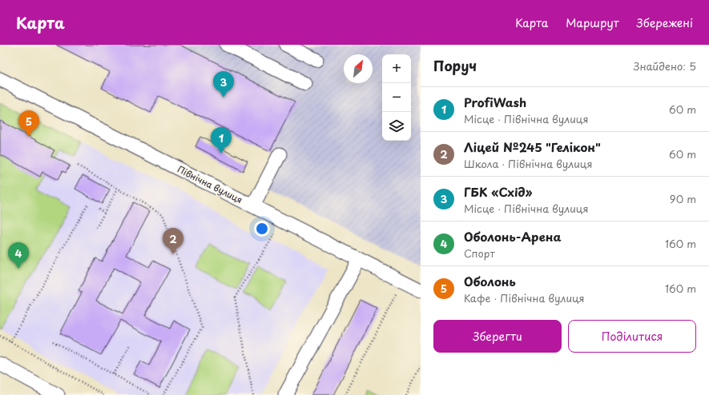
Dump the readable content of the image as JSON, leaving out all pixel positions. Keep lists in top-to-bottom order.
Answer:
{
  "streets": {
    "street": ["Північна вулиця"]
  },
  "north": "top right",
  "page": {
    "header": "Карта",
    "nav": ["Карта", "Маршрут", "Збережені"],
    "heading": ["Поруч", "Знайдено: 5"],
    "map_buttons": ["+", "−"],
    "pins": [
      "3",
      "5",
      "1",
      "2",
      "4"
    ],
    "list": [
      {
        "mark": "1",
        "name": "ProfiWash",
        "note": "Місце · Північна вулиця",
        "value": "60 m"
      },
      {
        "mark": "2",
        "name": "Ліцей №245 \"Гелікон\"",
        "note": "Школа · Північна вулиця",
        "value": "60 m"
      },
      {
        "mark": "3",
        "name": "ГБК «Схід»",
        "note": "Місце · Північна вулиця",
        "value": "90 m"
      },
      {
        "mark": "4",
        "name": "Оболонь-Арена",
        "note": "Спорт",
        "value": "160 m"
      },
      {
        "mark": "5",
        "name": "Оболонь",
        "note": "Кафе · Північна вулиця",
        "value": "160 m"
      }
    ],
    "buttons": ["Зберегти", "Поділитися"]
  }
}
